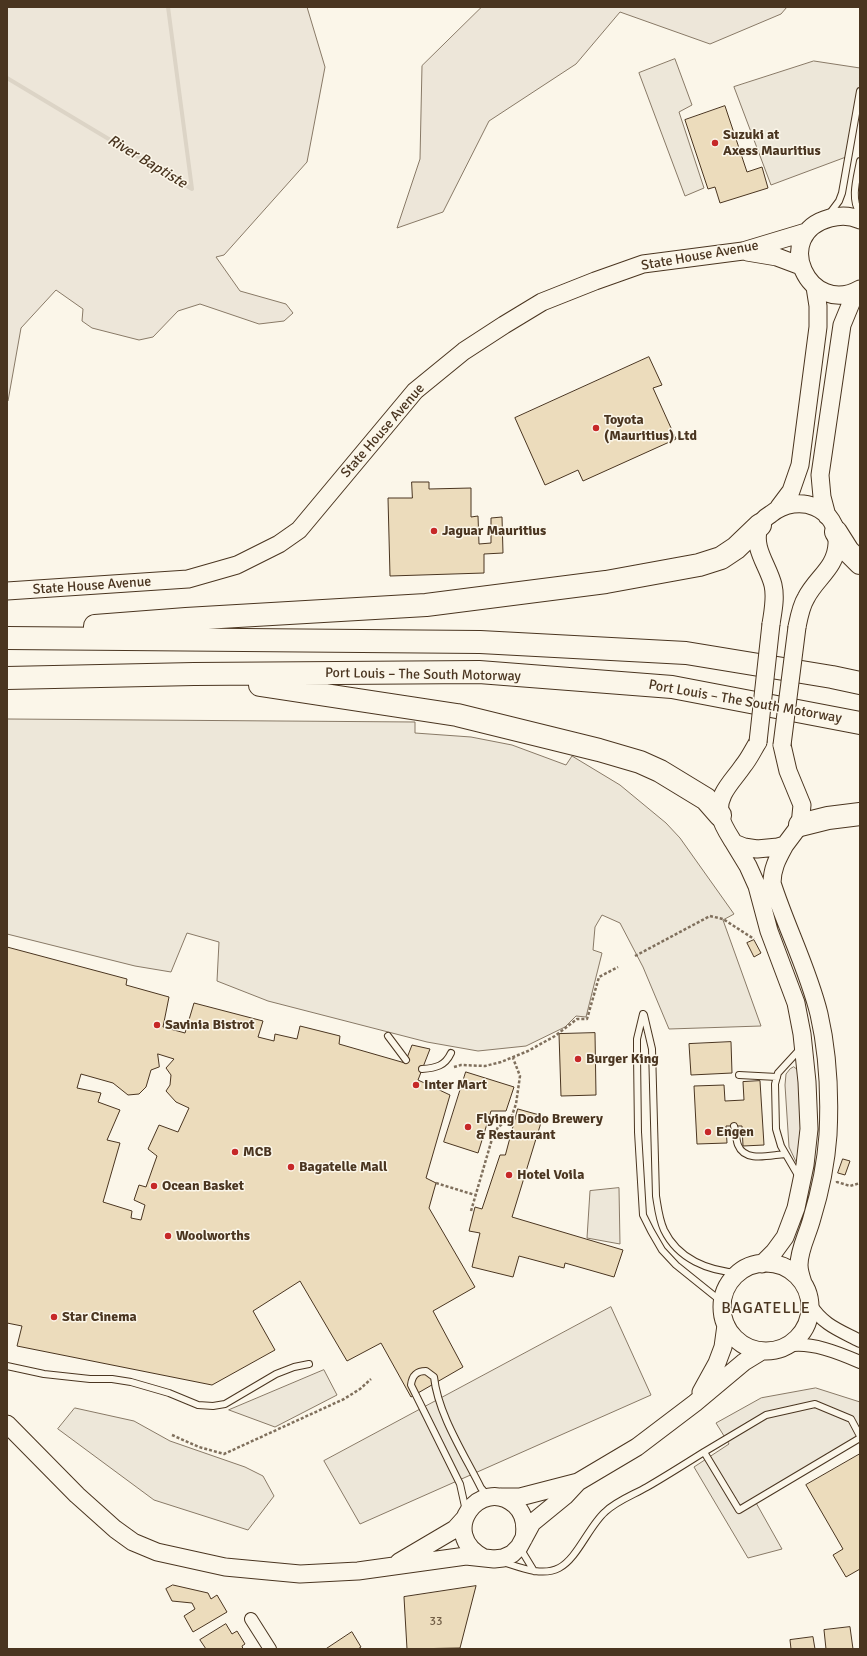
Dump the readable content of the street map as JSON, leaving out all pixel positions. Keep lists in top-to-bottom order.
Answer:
{
  "streets": {
    "highway": ["Port Louis – The South Motorway"],
    "main road": ["State House Avenue"]
  },
  "districts": ["BAGATELLE"],
  "water": ["River Baptiste"],
  "places": [
    "Suzuki at Axess Mauritius",
    "Toyota (Mauritius) Ltd",
    "Jaguar Mauritius",
    "Savinia Bistrot",
    "Burger King",
    "Inter Mart",
    "Flying Dodo Brewery & Restaurant",
    "Engen",
    "MCB",
    "Bagatelle Mall",
    "Hotel Voila",
    "Ocean Basket",
    "Woolworths",
    "Star Cinema"
  ],
  "house_numbers": ["33"]
}
